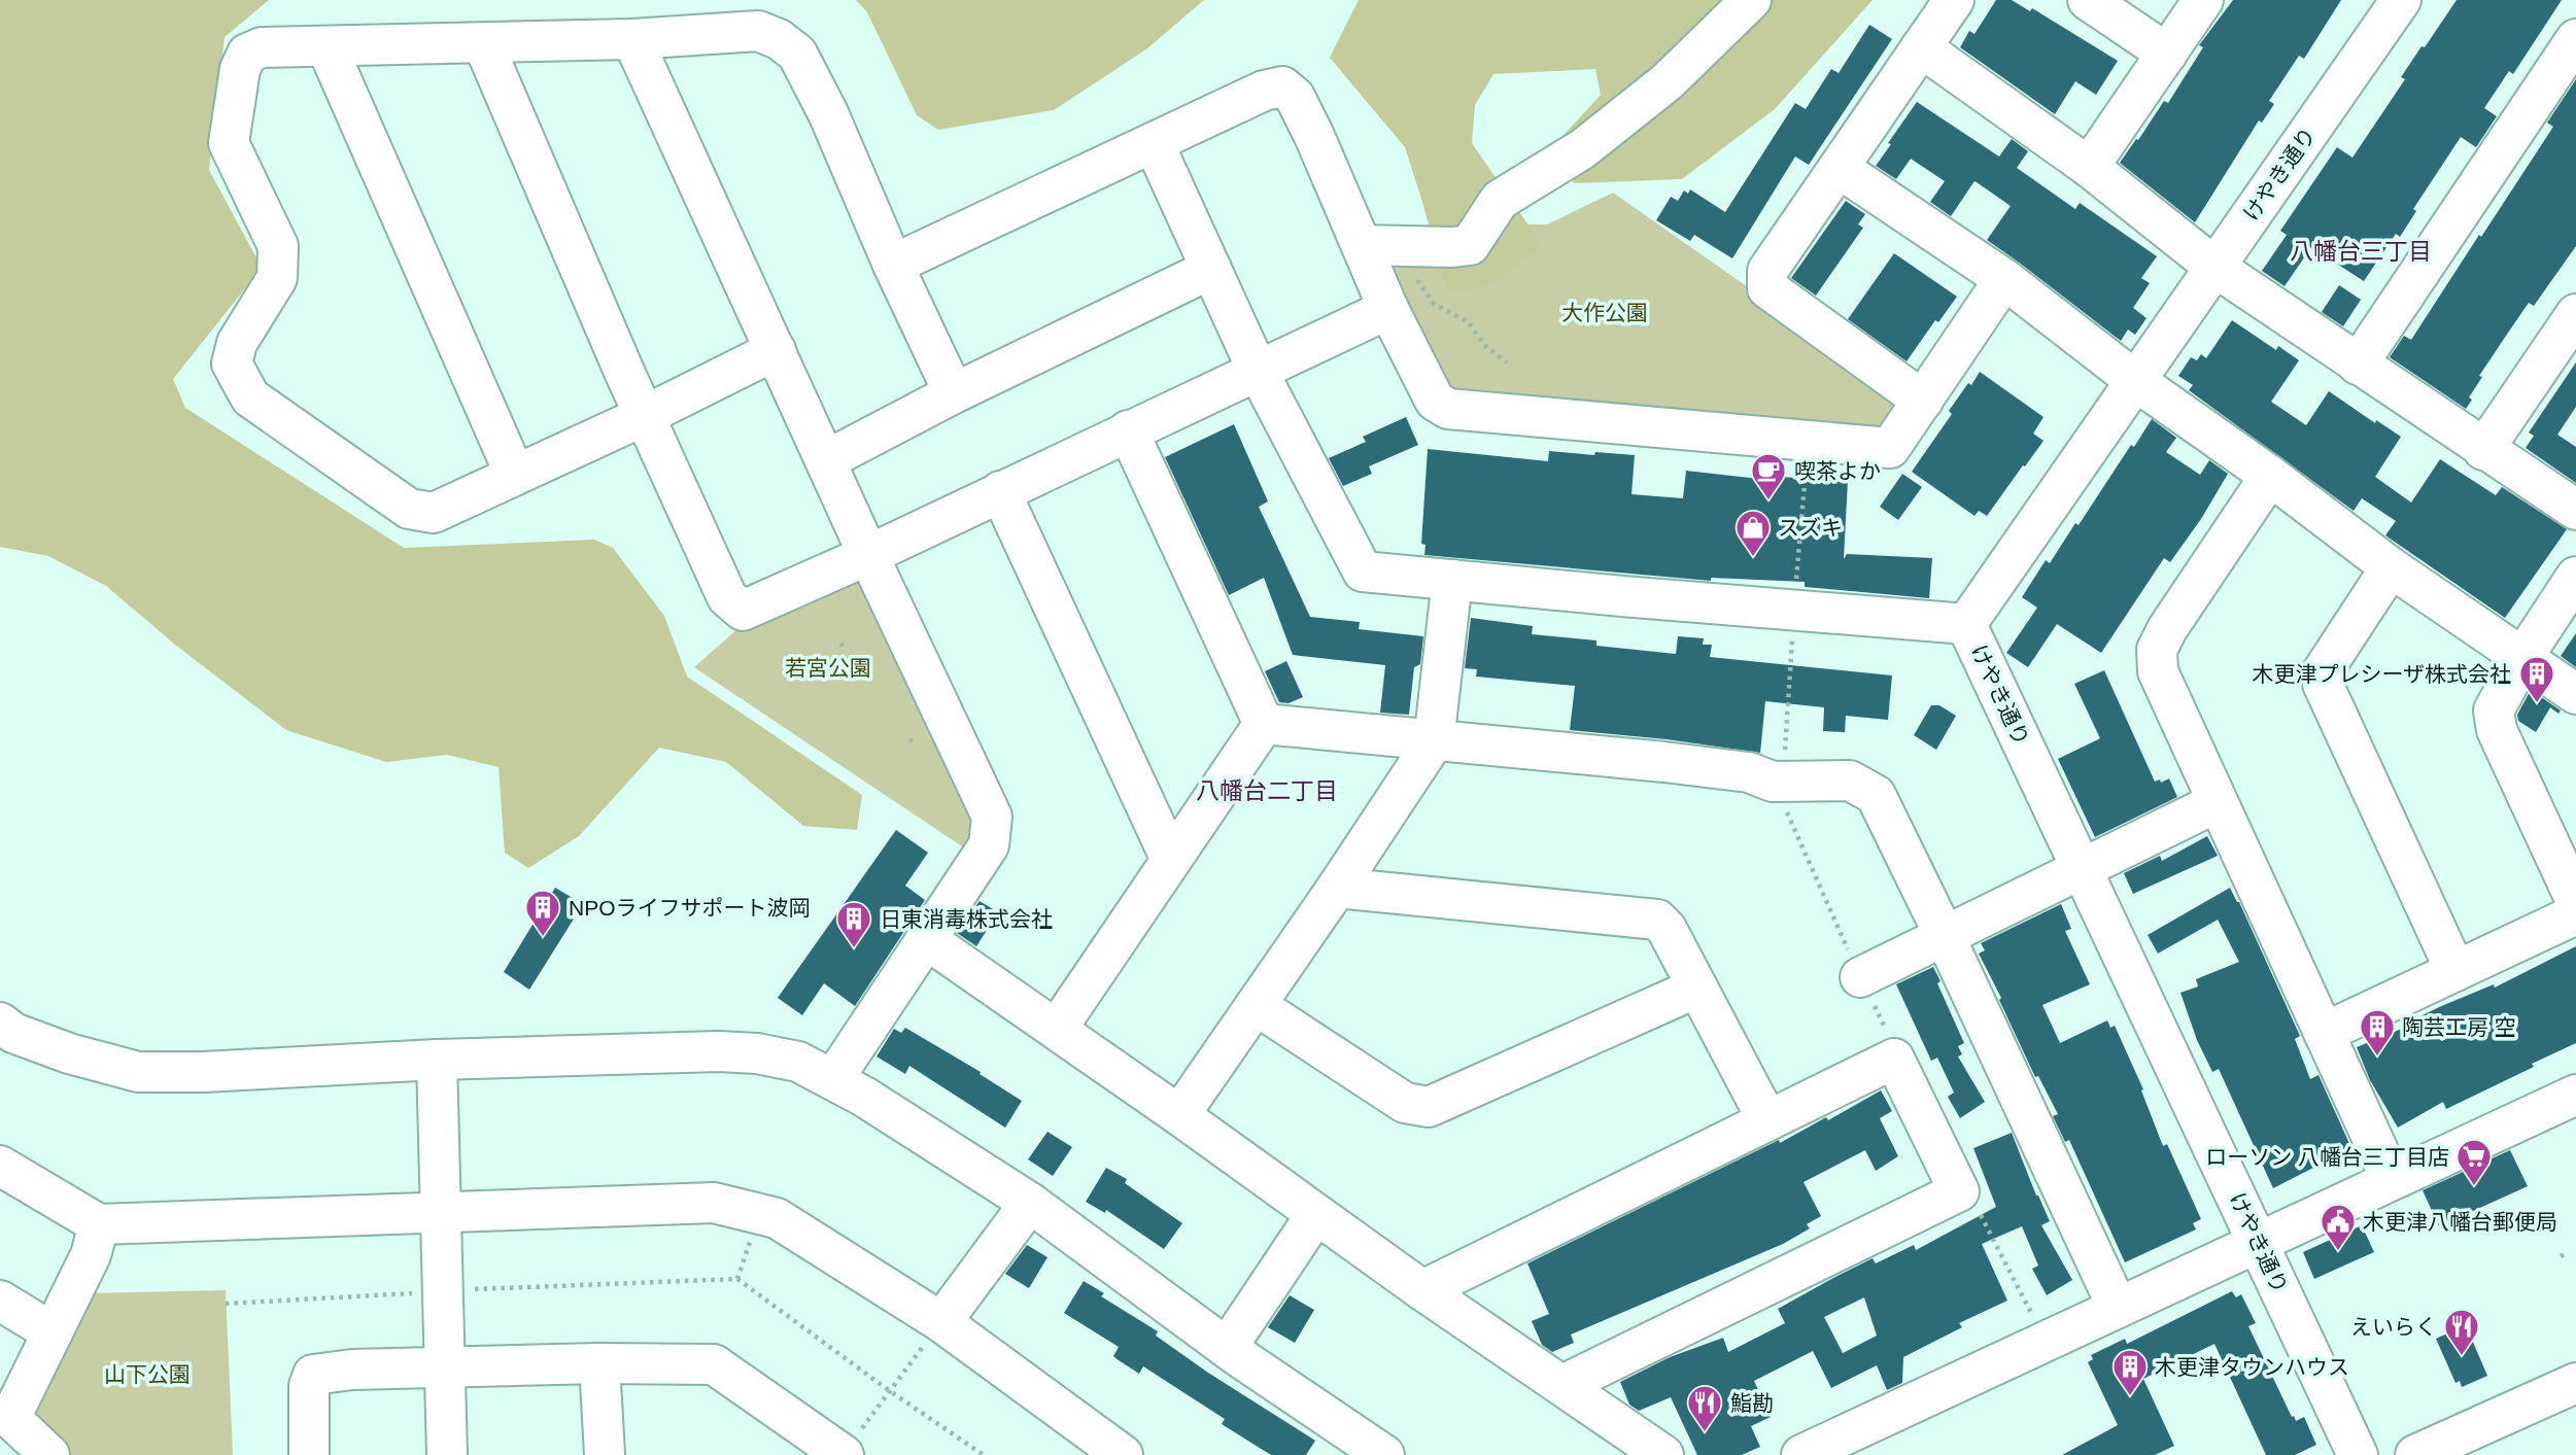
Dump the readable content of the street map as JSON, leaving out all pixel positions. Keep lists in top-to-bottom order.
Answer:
{
  "streets": {
    "street": ["けやき通り"]
  },
  "districts": ["八幡台三丁目", "八幡台二丁目"],
  "parks": ["大作公園", "若宮公園", "山下公園"],
  "places": {
    "cafe": ["喫茶よか"],
    "shop": ["スズキ"],
    "building": [
      "木更津プレシーザ株式会社",
      "NPOライフサポート波岡",
      "日東消毒株式会社",
      "陶芸工房 空",
      "木更津タウンハウス"
    ],
    "supermarket": ["ローソン 八幡台三丁目店"],
    "public building": ["木更津八幡台郵便局"],
    "restaurant": ["えいらく", "鮨勘"]
  }
}
